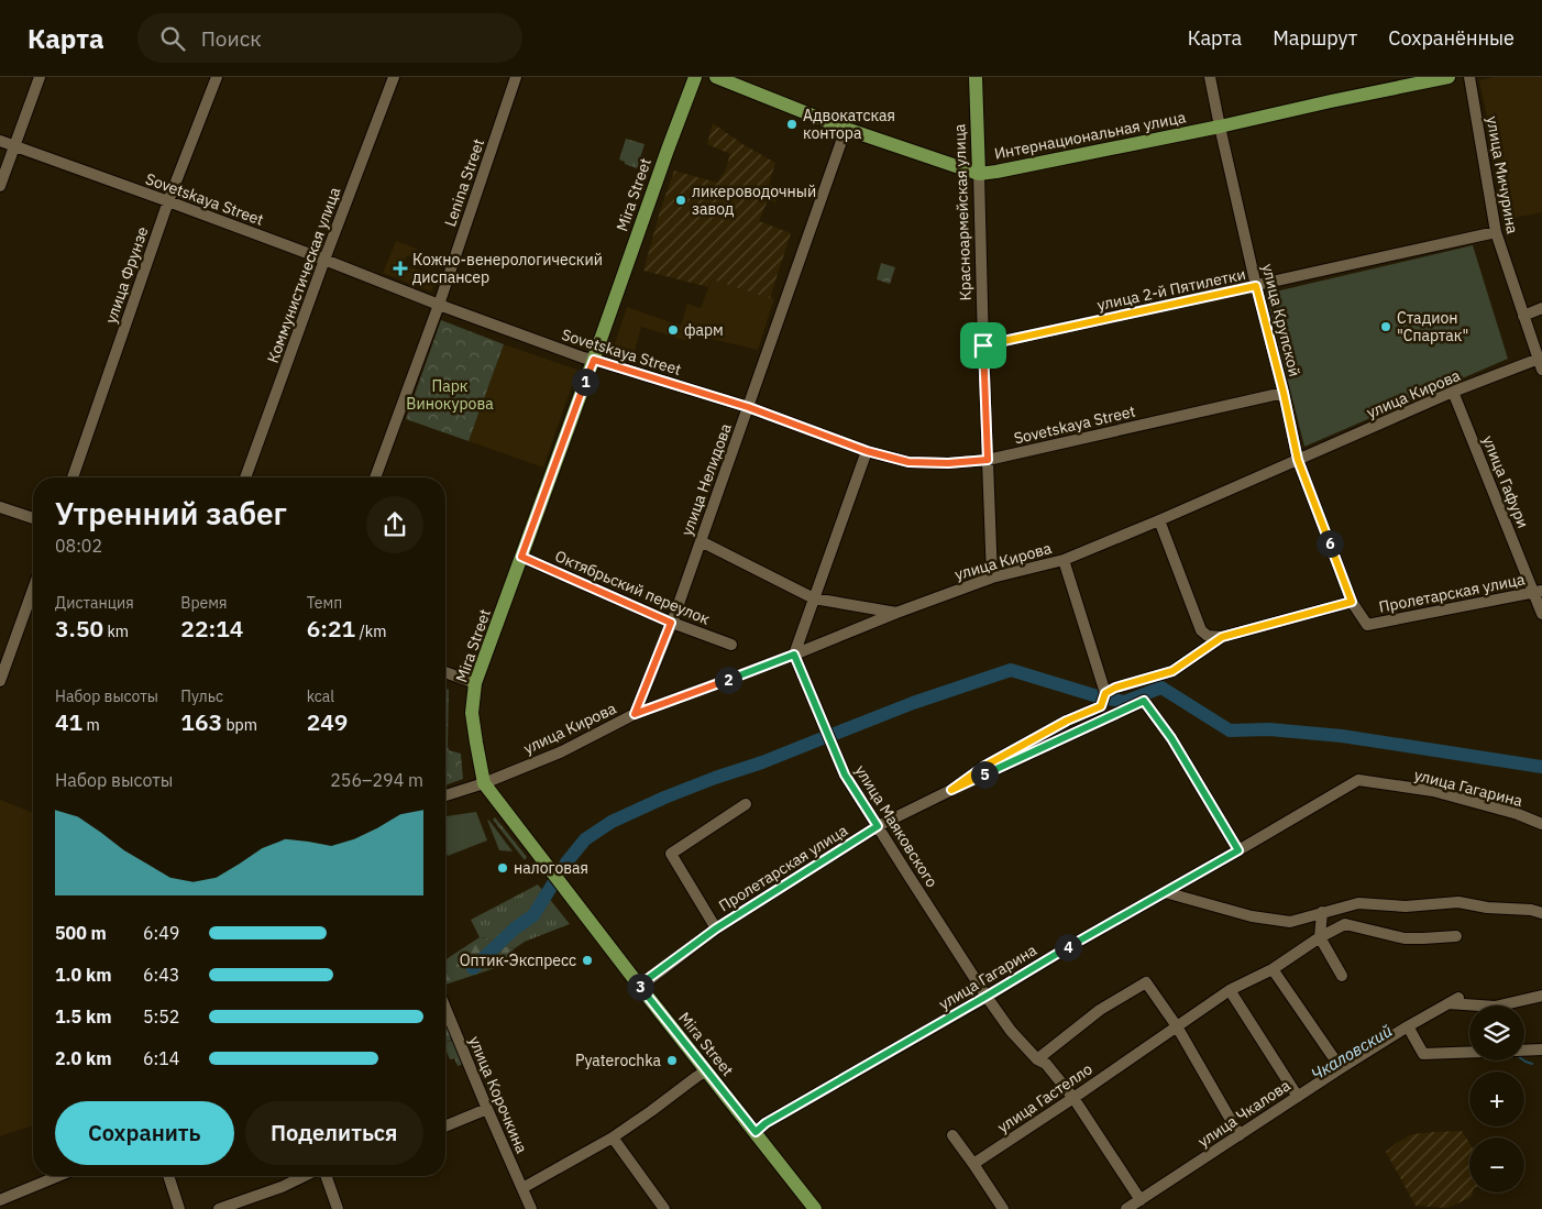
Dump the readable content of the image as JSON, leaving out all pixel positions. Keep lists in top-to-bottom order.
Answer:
{
  "streets": {
    "main road": ["Интернациональная улица", "Mira Street", "Красноармейская улица"],
    "street": [
      "улица Мичурина",
      "Lenina Street",
      "Sovetskaya Street",
      "улица Фрунзе",
      "Коммунистическая улица",
      "улица 2-й Пятилетки",
      "улица Крупской",
      "улица Кирова",
      "улица Нелидова",
      "улица Гафури",
      "Октябрьский переулок",
      "Пролетарская улица",
      "улица Гагарина",
      "улица Маяковского",
      "улица Корочкина",
      "улица Гастелло",
      "улица Чкалова"
    ]
  },
  "crossings": [
    ["Интернациональная улица", "Красноармейская улица"],
    ["Интернациональная улица", "улица Крупской"],
    ["Интернациональная улица", "улица Нелидова"],
    ["улица Мичурина", "улица 2-й Пятилетки"],
    ["улица Мичурина", "улица Кирова"],
    ["Lenina Street", "Sovetskaya Street"],
    ["Mira Street", "Sovetskaya Street"],
    ["Mira Street", "улица Кирова"],
    ["Mira Street", "Октябрьский переулок"],
    ["Mira Street", "Пролетарская улица"],
    ["Mira Street", "улица Гагарина"],
    ["Sovetskaya Street", "Красноармейская улица"],
    ["Sovetskaya Street", "улица Фрунзе"],
    ["Sovetskaya Street", "Коммунистическая улица"],
    ["Sovetskaya Street", "улица Крупской"],
    ["Sovetskaya Street", "улица Нелидова"],
    ["Красноармейская улица", "улица 2-й Пятилетки"],
    ["Красноармейская улица", "улица Кирова"],
    ["улица 2-й Пятилетки", "улица Крупской"],
    ["улица Крупской", "улица Кирова"],
    ["улица Крупской", "Пролетарская улица"],
    ["улица Кирова", "улица Нелидова"],
    ["улица Кирова", "улица Гафури"],
    ["улица Кирова", "улица Маяковского"],
    ["улица Нелидова", "Октябрьский переулок"],
    ["улица Гафури", "Пролетарская улица"],
    ["Пролетарская улица", "улица Гагарина"],
    ["Пролетарская улица", "улица Маяковского"],
    ["улица Гагарина", "улица Маяковского"],
    ["улица Маяковского", "улица Гастелло"],
    ["улица Маяковского", "улица Чкалова"]
  ],
  "water": ["Чкаловский"],
  "parks": ["Парк Винокурова"],
  "places": {
    "other": [
      "Адвокатская контора",
      "ликероводочный завод",
      "Стадион \"Спартак\"",
      "фарм",
      "налоговая",
      "Оптик-Экспресс",
      "Pyaterochka"
    ],
    "health": ["Кожно-венерологический диспансер"]
  },
  "page": {
    "header": "Карта",
    "search": "Поиск",
    "nav": ["Карта", "Маршрут", "Сохранённые"],
    "pins": [
      "1",
      "6",
      "2",
      "5",
      "4",
      "3"
    ],
    "heading": ["Утренний забег", "08:02"],
    "stats": [
      ["Дистанция", "3.50 km"],
      ["Время", "22:14"],
      ["Темп", "6:21 /km"],
      ["Набор высоты", "41 m"],
      ["Пульс", "163 bpm"],
      ["kcal", "249"]
    ],
    "chart": ["Набор высоты", "256–294 m"],
    "list": [
      {
        "name": "500 m",
        "note": "6:49"
      },
      {
        "name": "1.0 km",
        "note": "6:43"
      },
      {
        "name": "1.5 km",
        "note": "5:52"
      },
      {
        "name": "2.0 km",
        "note": "6:14"
      }
    ],
    "map_buttons": ["+", "−"],
    "buttons": ["Сохранить", "Поделиться"]
  }
}
